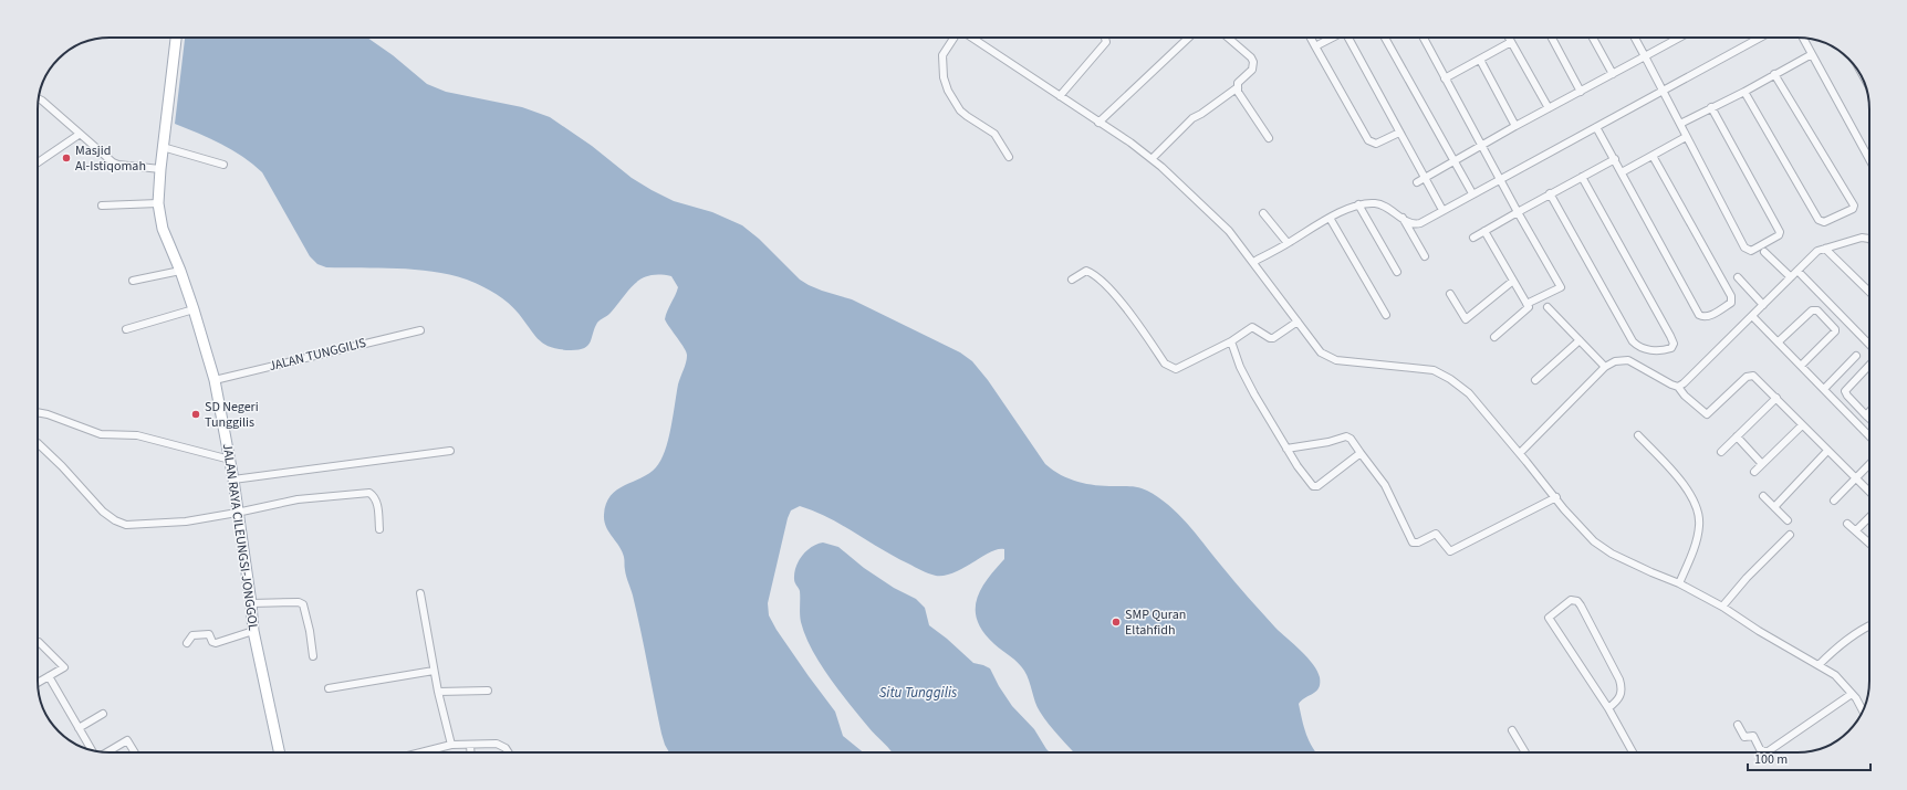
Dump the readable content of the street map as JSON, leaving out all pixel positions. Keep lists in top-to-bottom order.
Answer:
{
  "streets": {
    "main road": ["JALAN RAYA CILEUNGSI-JONGGOL"],
    "street": ["JALAN TUNGGILIS"]
  },
  "crossings": [
    ["JALAN TUNGGILIS", "JALAN RAYA CILEUNGSI-JONGGOL"]
  ],
  "water": ["Situ Tunggilis"],
  "places": ["Masjid Al-Istiqomah", "SD Negeri Tunggilis", "SMP Quran Eltahfidh"],
  "scale_bar": "100 m"
}
